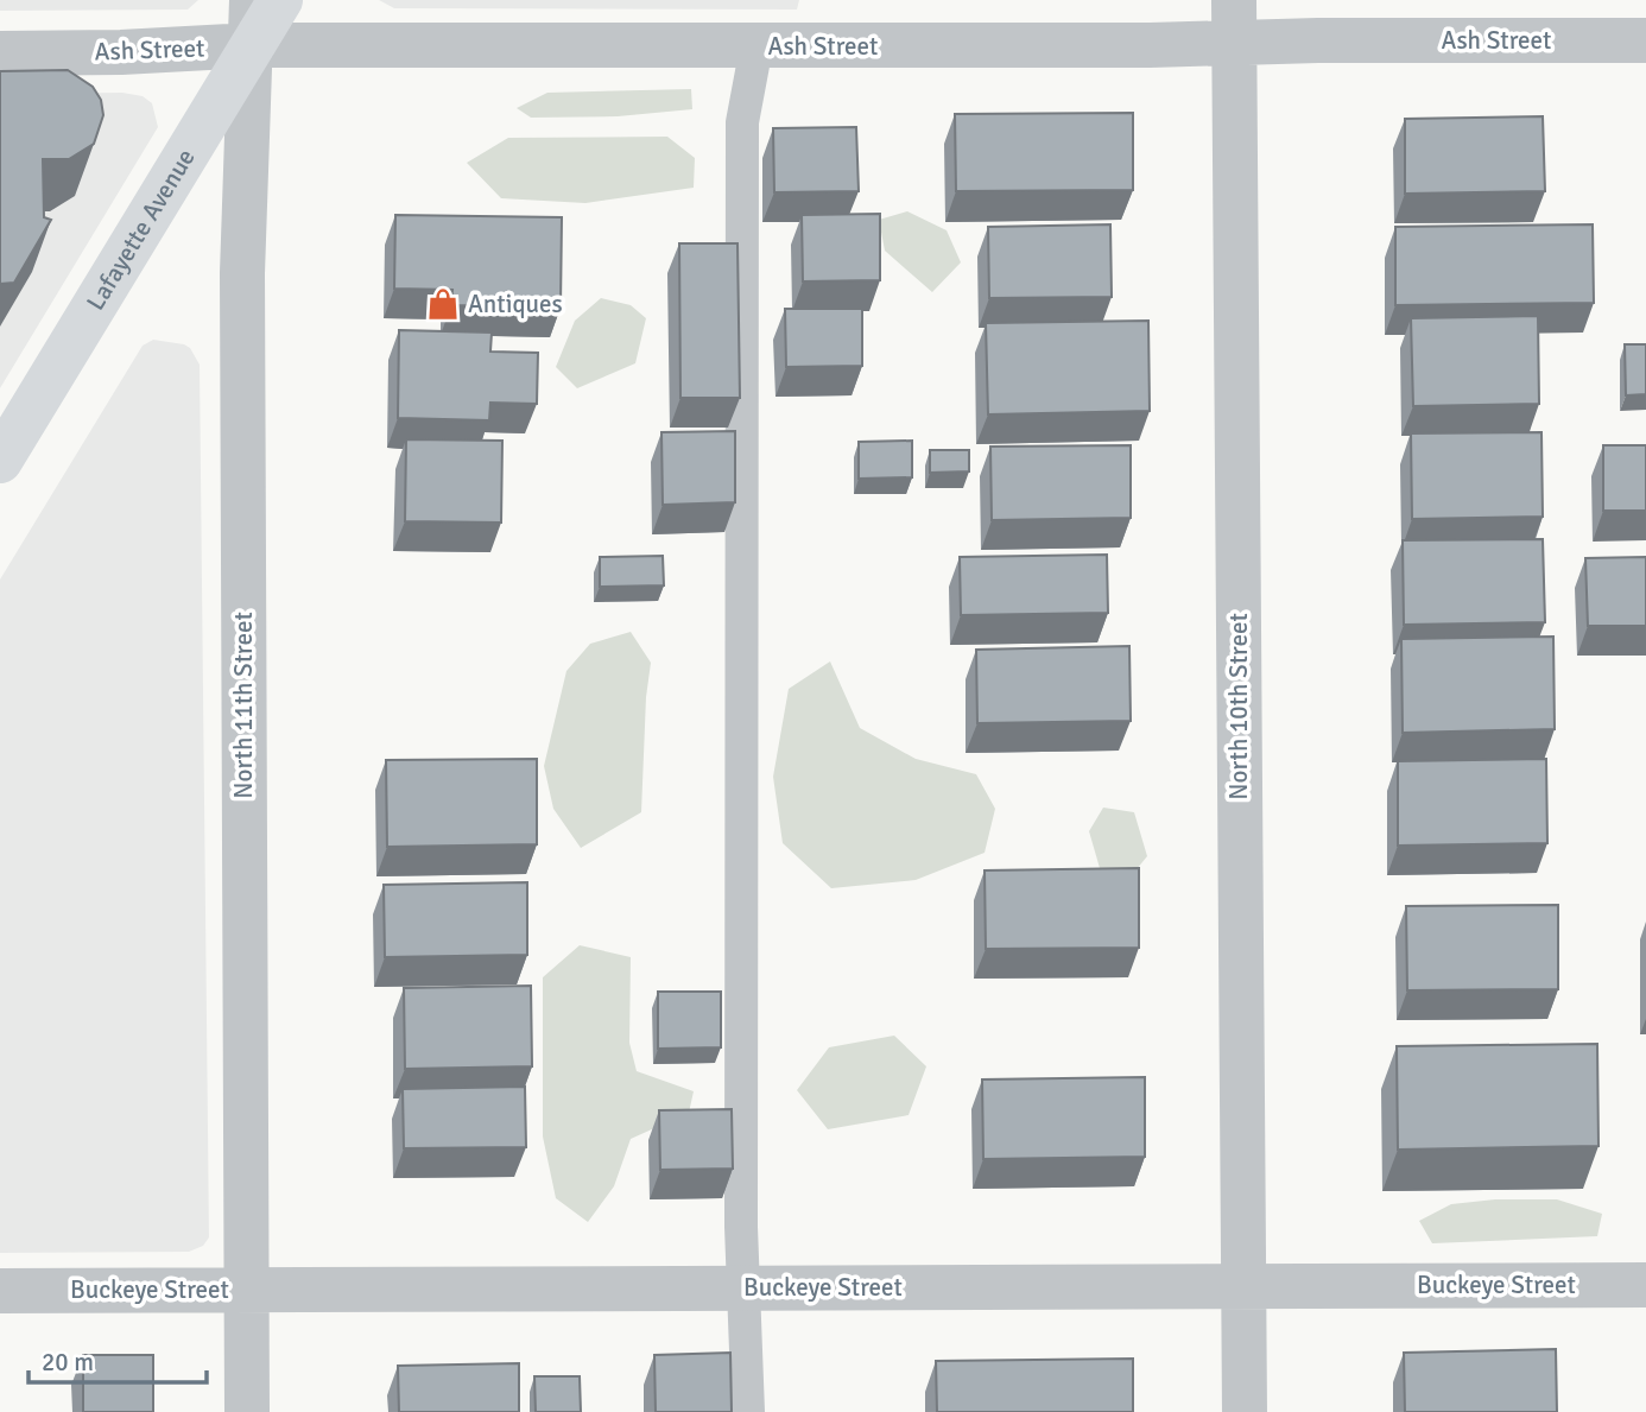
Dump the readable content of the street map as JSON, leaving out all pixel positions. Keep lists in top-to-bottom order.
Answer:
{
  "streets": {
    "street": [
      "Ash Street",
      "Lafayette Avenue",
      "North 11th Street",
      "North 10th Street",
      "Buckeye Street"
    ]
  },
  "crossings": [
    ["Ash Street", "Lafayette Avenue"],
    ["Ash Street", "North 11th Street"],
    ["Ash Street", "North 10th Street"],
    ["Lafayette Avenue", "North 11th Street"],
    ["North 11th Street", "Buckeye Street"],
    ["North 10th Street", "Buckeye Street"]
  ],
  "places": {
    "shop": ["Antiques"]
  },
  "scale_bar": "20 m"
}
